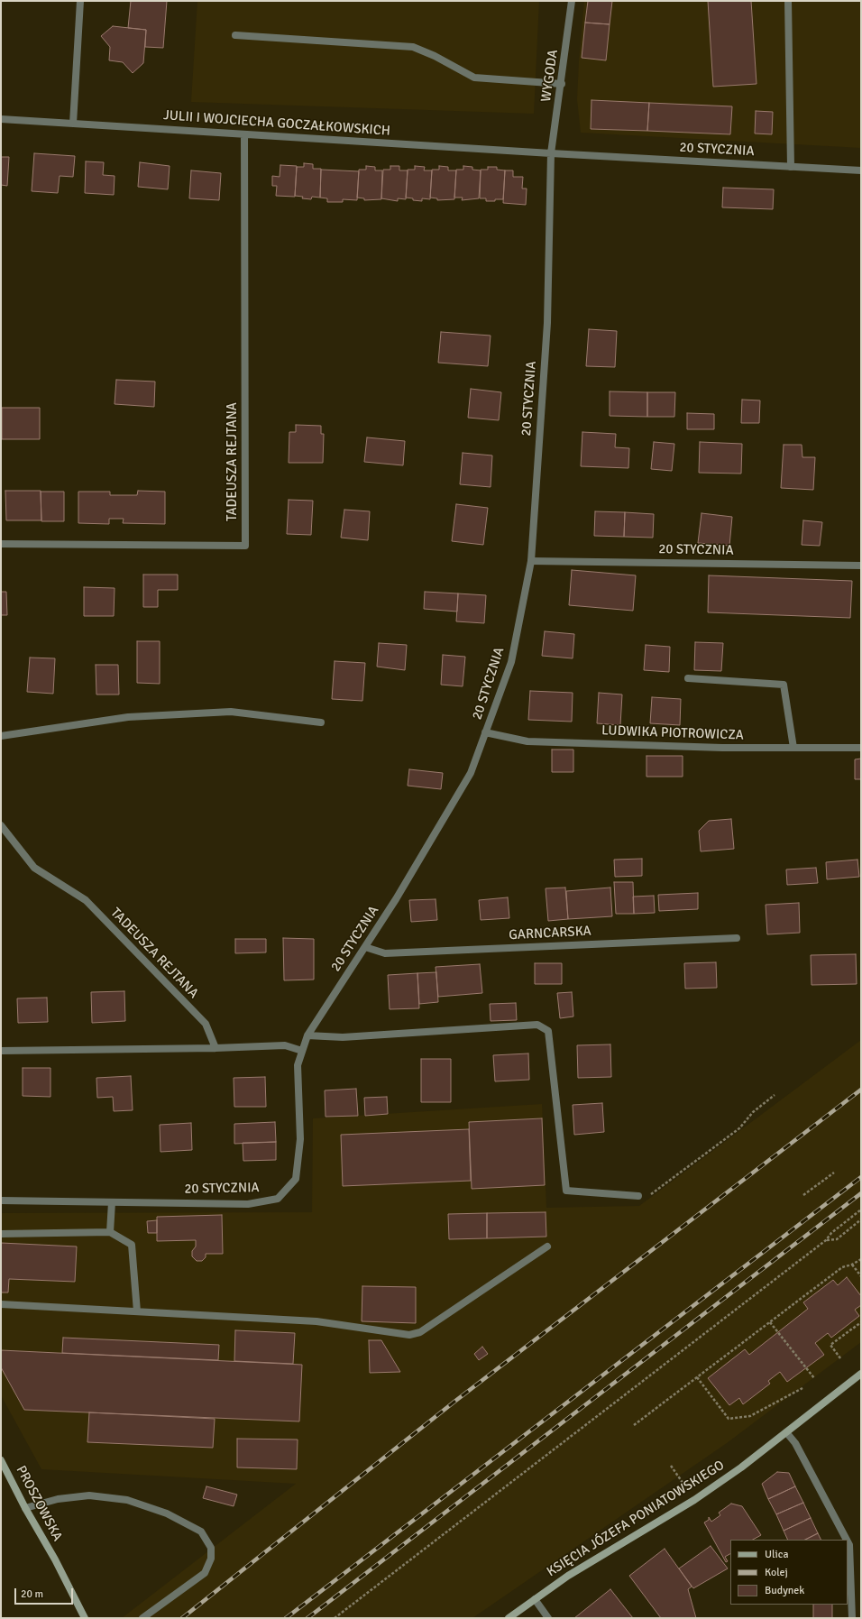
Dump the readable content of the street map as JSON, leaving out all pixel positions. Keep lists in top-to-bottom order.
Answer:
{
  "streets": {
    "main road": ["PROSZOWSKA", "KSIĘCIA JÓZEFA PONIATOWSKIEGO"],
    "street": [
      "WYGODA",
      "JULII I WOJCIECHA GOCZAŁKOWSKICH",
      "20 STYCZNIA",
      "TADEUSZA REJTANA",
      "LUDWIKA PIOTROWICZA",
      "GARNCARSKA"
    ]
  },
  "crossings": [
    ["WYGODA", "JULII I WOJCIECHA GOCZAŁKOWSKICH"],
    ["WYGODA", "20 STYCZNIA"],
    ["JULII I WOJCIECHA GOCZAŁKOWSKICH", "20 STYCZNIA"],
    ["JULII I WOJCIECHA GOCZAŁKOWSKICH", "TADEUSZA REJTANA"],
    ["20 STYCZNIA", "LUDWIKA PIOTROWICZA"],
    ["20 STYCZNIA", "GARNCARSKA"]
  ],
  "legend": ["Ulica", "Kolej", "Budynek"],
  "scale_bar": "20 m"
}
